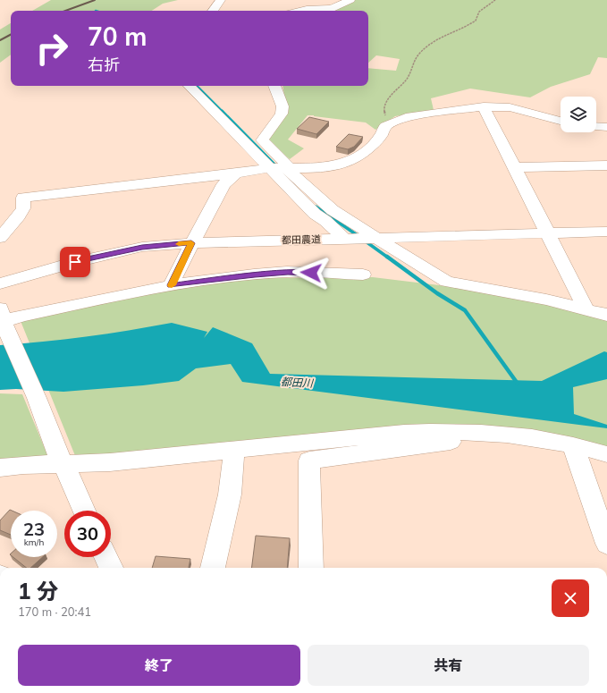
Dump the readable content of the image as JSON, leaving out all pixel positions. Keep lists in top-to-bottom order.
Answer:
{
  "streets": {
    "street": ["都田農道"]
  },
  "water": ["都田川"],
  "page": {
    "turn": ["70 m", "右折"],
    "speed": "23 km/h",
    "limit": "30",
    "heading": ["1 分", "170 m · 20:41"],
    "buttons": ["終了", "共有"]
  }
}
